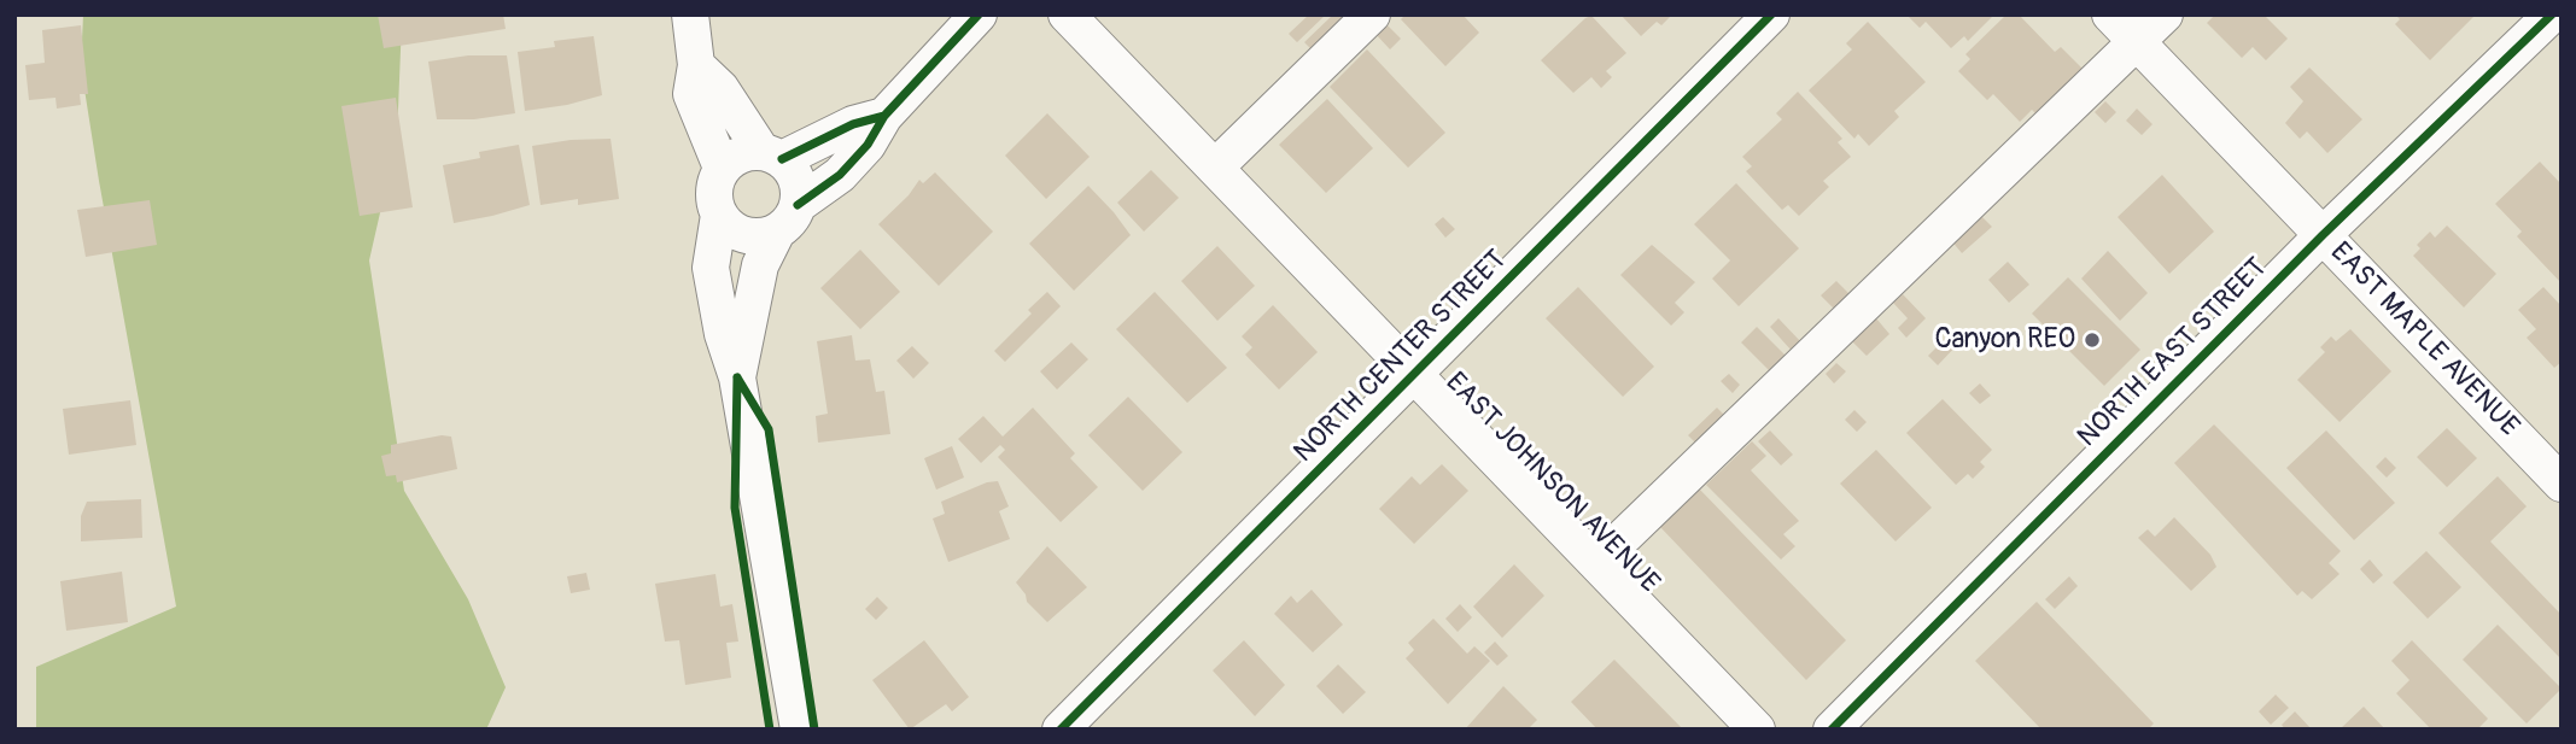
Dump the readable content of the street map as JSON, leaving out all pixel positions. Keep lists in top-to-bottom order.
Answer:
{
  "streets": {
    "street": [
      "EAST MAPLE AVENUE",
      "NORTH EAST STREET",
      "NORTH CENTER STREET",
      "EAST JOHNSON AVENUE"
    ]
  },
  "crossings": [
    ["EAST MAPLE AVENUE", "NORTH EAST STREET"],
    ["NORTH CENTER STREET", "EAST JOHNSON AVENUE"]
  ],
  "places": ["Canyon REO"]
}
